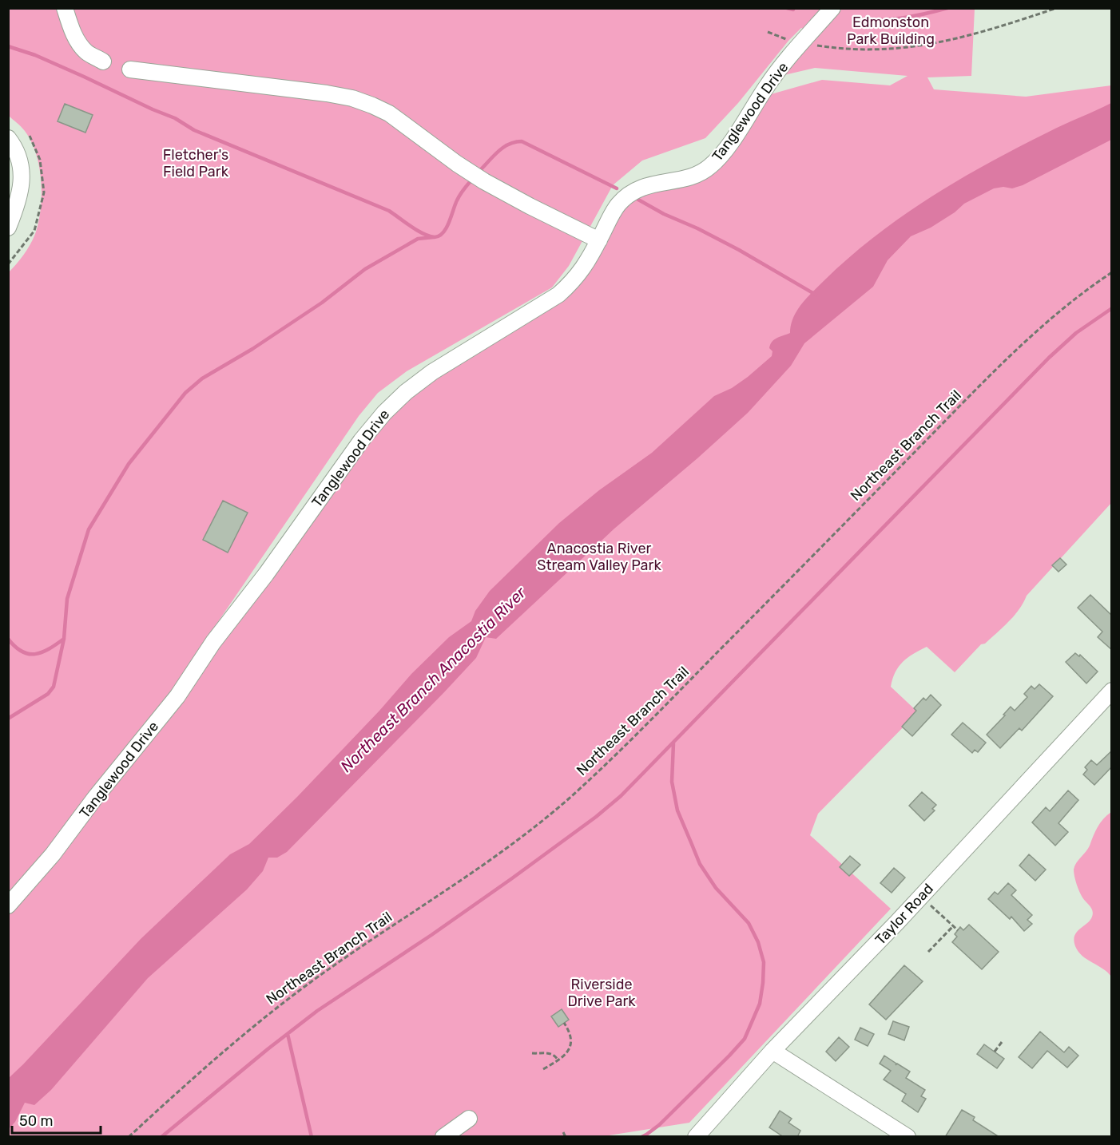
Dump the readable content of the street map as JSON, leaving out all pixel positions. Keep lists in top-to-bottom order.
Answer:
{
  "streets": {
    "street": ["Tanglewood Drive", "Taylor Road"],
    "path": ["Northeast Branch Trail"]
  },
  "water": ["Northeast Branch Anacostia River"],
  "parks": [
    "Edmonston Park Building",
    "Fletcher's Field Park",
    "Anacostia River Stream Valley Park",
    "Riverside Drive Park"
  ],
  "scale_bar": "50 m"
}
